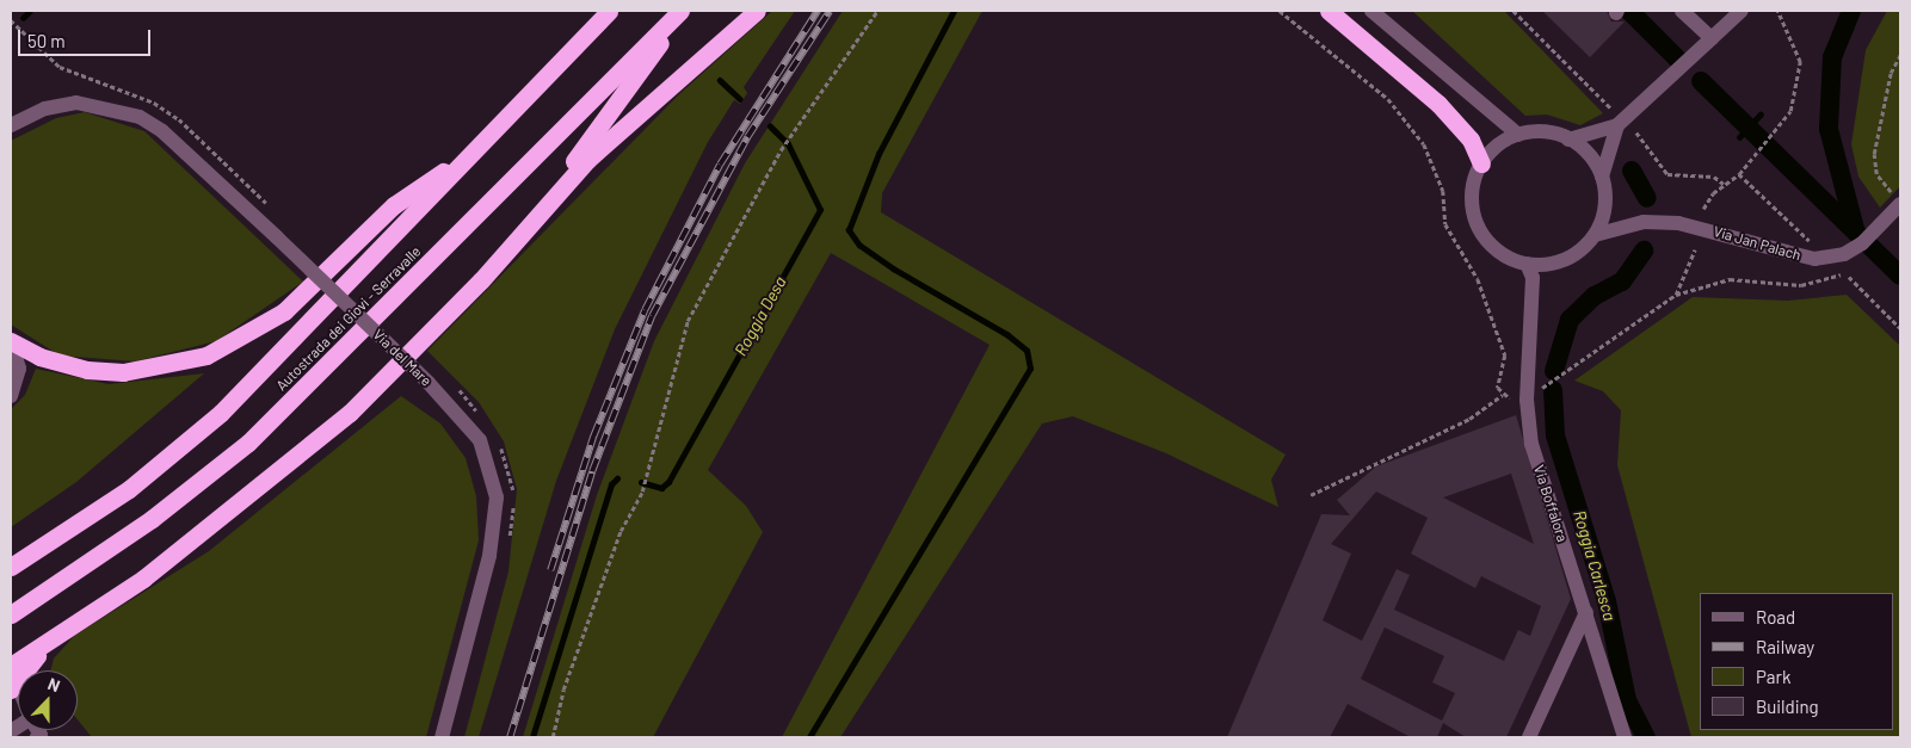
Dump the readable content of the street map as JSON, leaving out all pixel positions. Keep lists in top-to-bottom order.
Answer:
{
  "streets": {
    "highway": ["Autostrada dei Giovi - Serravalle"],
    "street": ["Via Jan Palach", "Via del Mare", "Via Boffalora"]
  },
  "crossings": [
    ["Via Jan Palach", "Via Boffalora"]
  ],
  "water": ["Roggia Desa", "Roggia Carlesca"],
  "legend": [
    "Road",
    "Railway",
    "Park",
    "Building"
  ],
  "scale_bar": "50 m",
  "north": "top"
}
